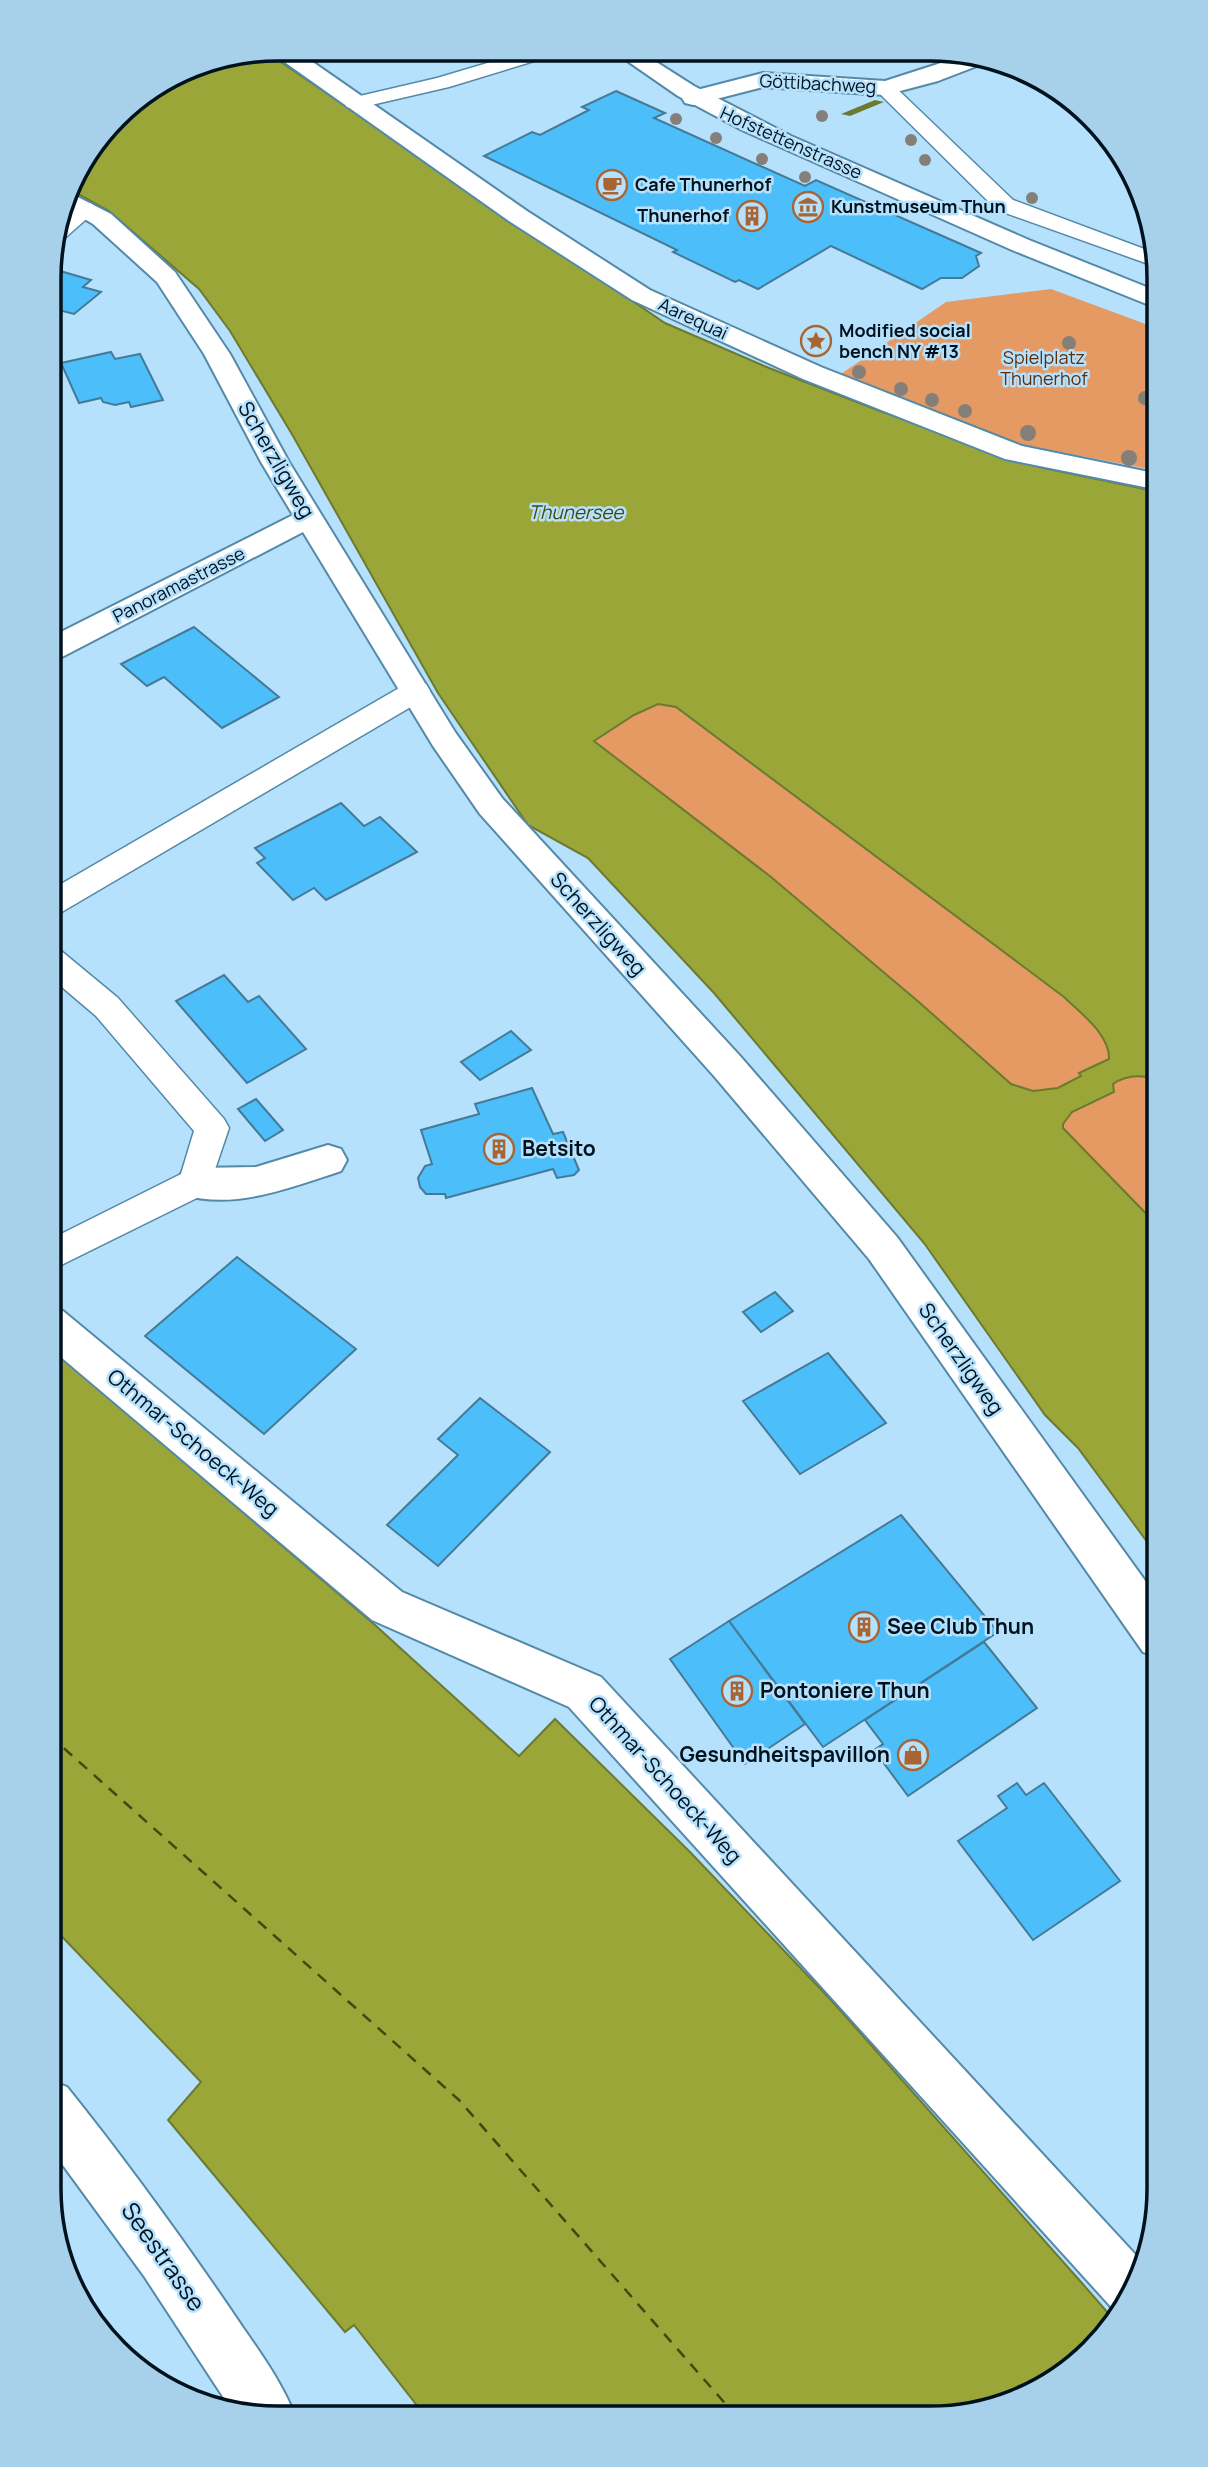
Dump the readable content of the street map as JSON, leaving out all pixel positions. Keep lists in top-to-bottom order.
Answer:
{
  "streets": {
    "street": [
      "Göttibachweg",
      "Hofstettenstrasse",
      "Aarequai",
      "Scherzligweg",
      "Panoramastrasse",
      "Othmar-Schoeck-Weg",
      "Seestrasse"
    ]
  },
  "crossings": [
    ["Göttibachweg", "Hofstettenstrasse"],
    ["Scherzligweg", "Panoramastrasse"]
  ],
  "water": ["Thunersee"],
  "parks": ["Spielplatz Thunerhof"],
  "places": {
    "cafe": ["Cafe Thunerhof"],
    "museum": ["Kunstmuseum Thun"],
    "building": [
      "Thunerhof",
      "Betsito",
      "See Club Thun",
      "Pontoniere Thun"
    ],
    "place": ["Modified social bench NY #13"],
    "shop": ["Gesundheitspavillon"]
  }
}
